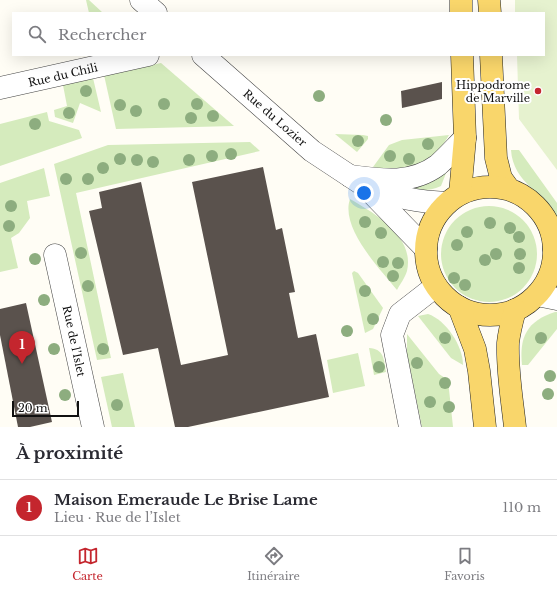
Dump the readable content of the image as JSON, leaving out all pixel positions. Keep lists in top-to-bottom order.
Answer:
{
  "streets": {
    "street": ["Rue du Chili", "Rue du Lozier", "Rue de l’Islet"]
  },
  "places": ["Hippodrome de Marville"],
  "scale_bar": "20 m",
  "page": {
    "search": "Rechercher",
    "pins": "1",
    "scale": "20 m",
    "heading": "À proximité",
    "list": [
      {
        "mark": "1",
        "name": "Maison Emeraude Le Brise Lame",
        "note": "Lieu · Rue de l’Islet",
        "value": "110 m"
      }
    ],
    "nav": ["Carte", "Itinéraire", "Favoris"]
  }
}
